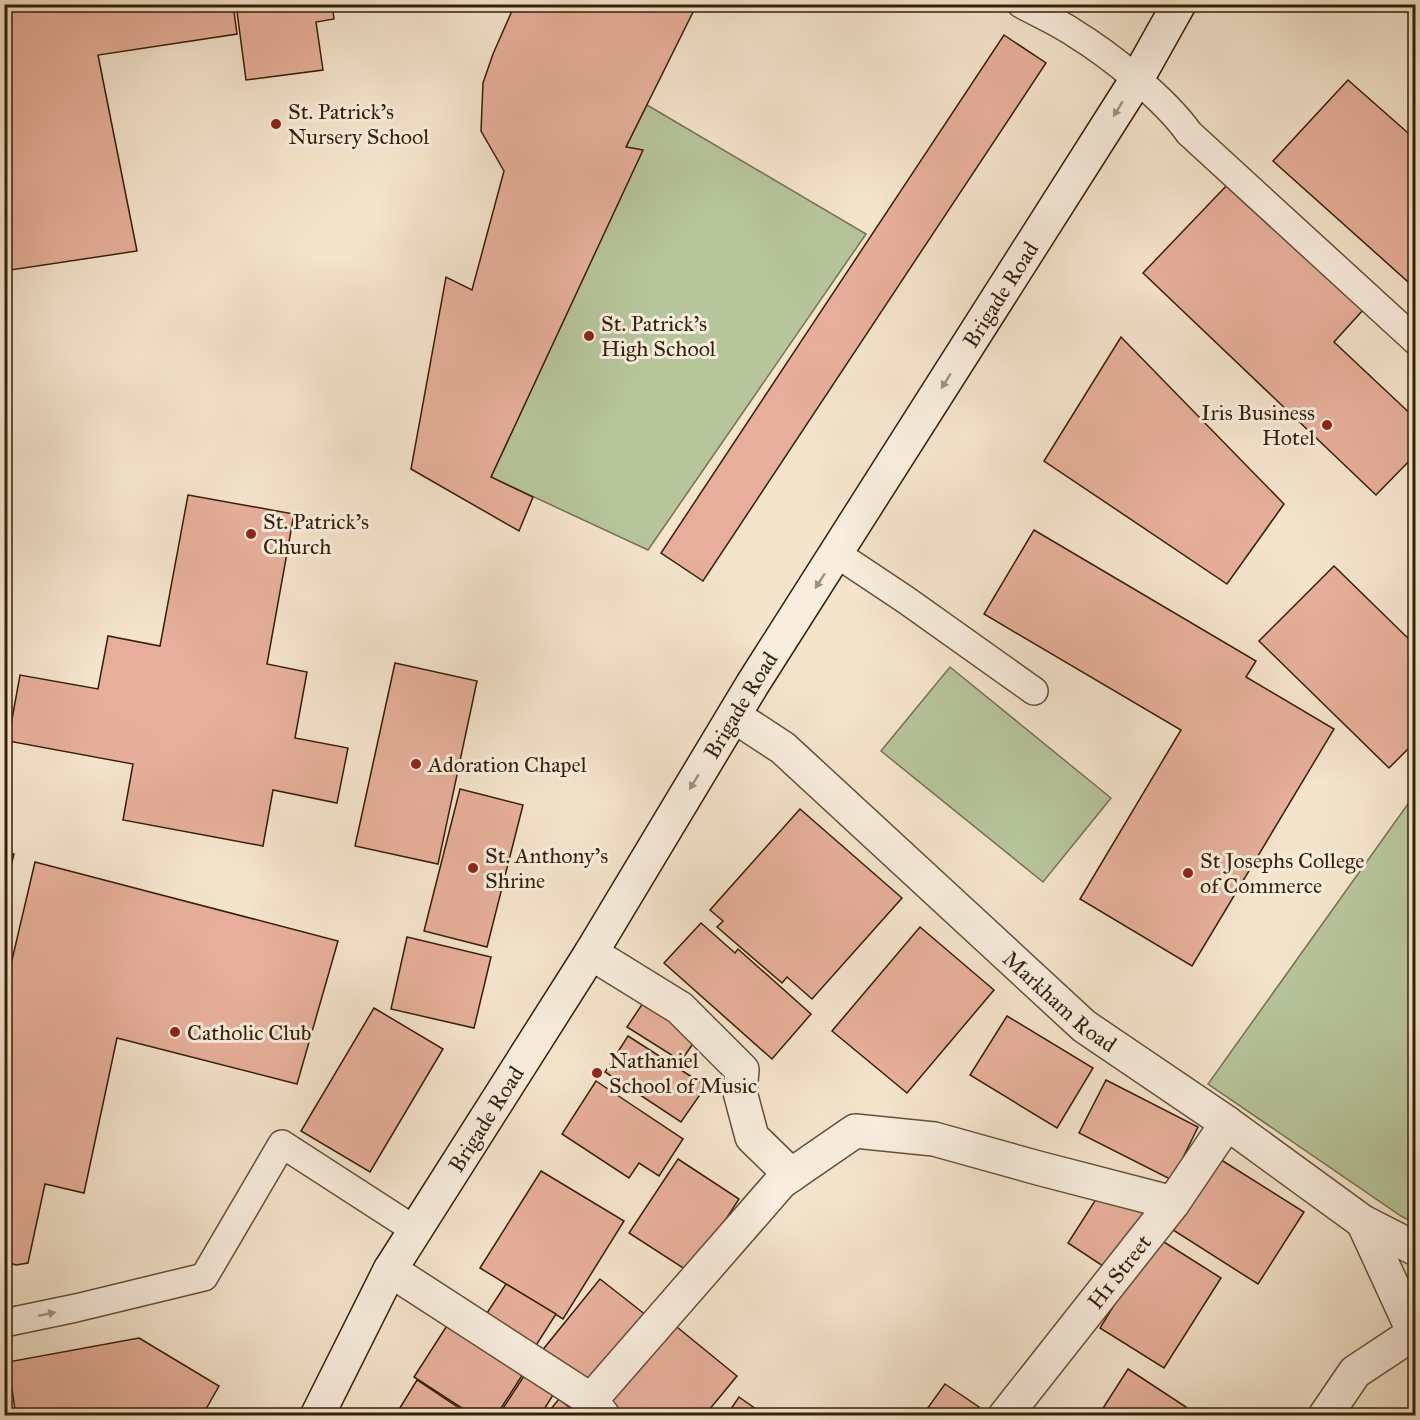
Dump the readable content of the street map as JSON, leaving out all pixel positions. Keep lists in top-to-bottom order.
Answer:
{
  "streets": {
    "street": ["Brigade Road", "Markham Road", "H1 Street"]
  },
  "crossings": [
    ["Brigade Road", "Markham Road"],
    ["Markham Road", "H1 Street"]
  ],
  "one_way": ["Brigade Road"],
  "places": [
    "St. Patrick's Nursery School",
    "St. Patrick's High School",
    "Iris Business Hotel",
    "St. Patrick's Church",
    "Adoration Chapel",
    "St. Anthony's Shrine",
    "St Josephs College of Commerce",
    "Catholic Club",
    "Nathaniel School of Music"
  ]
}
